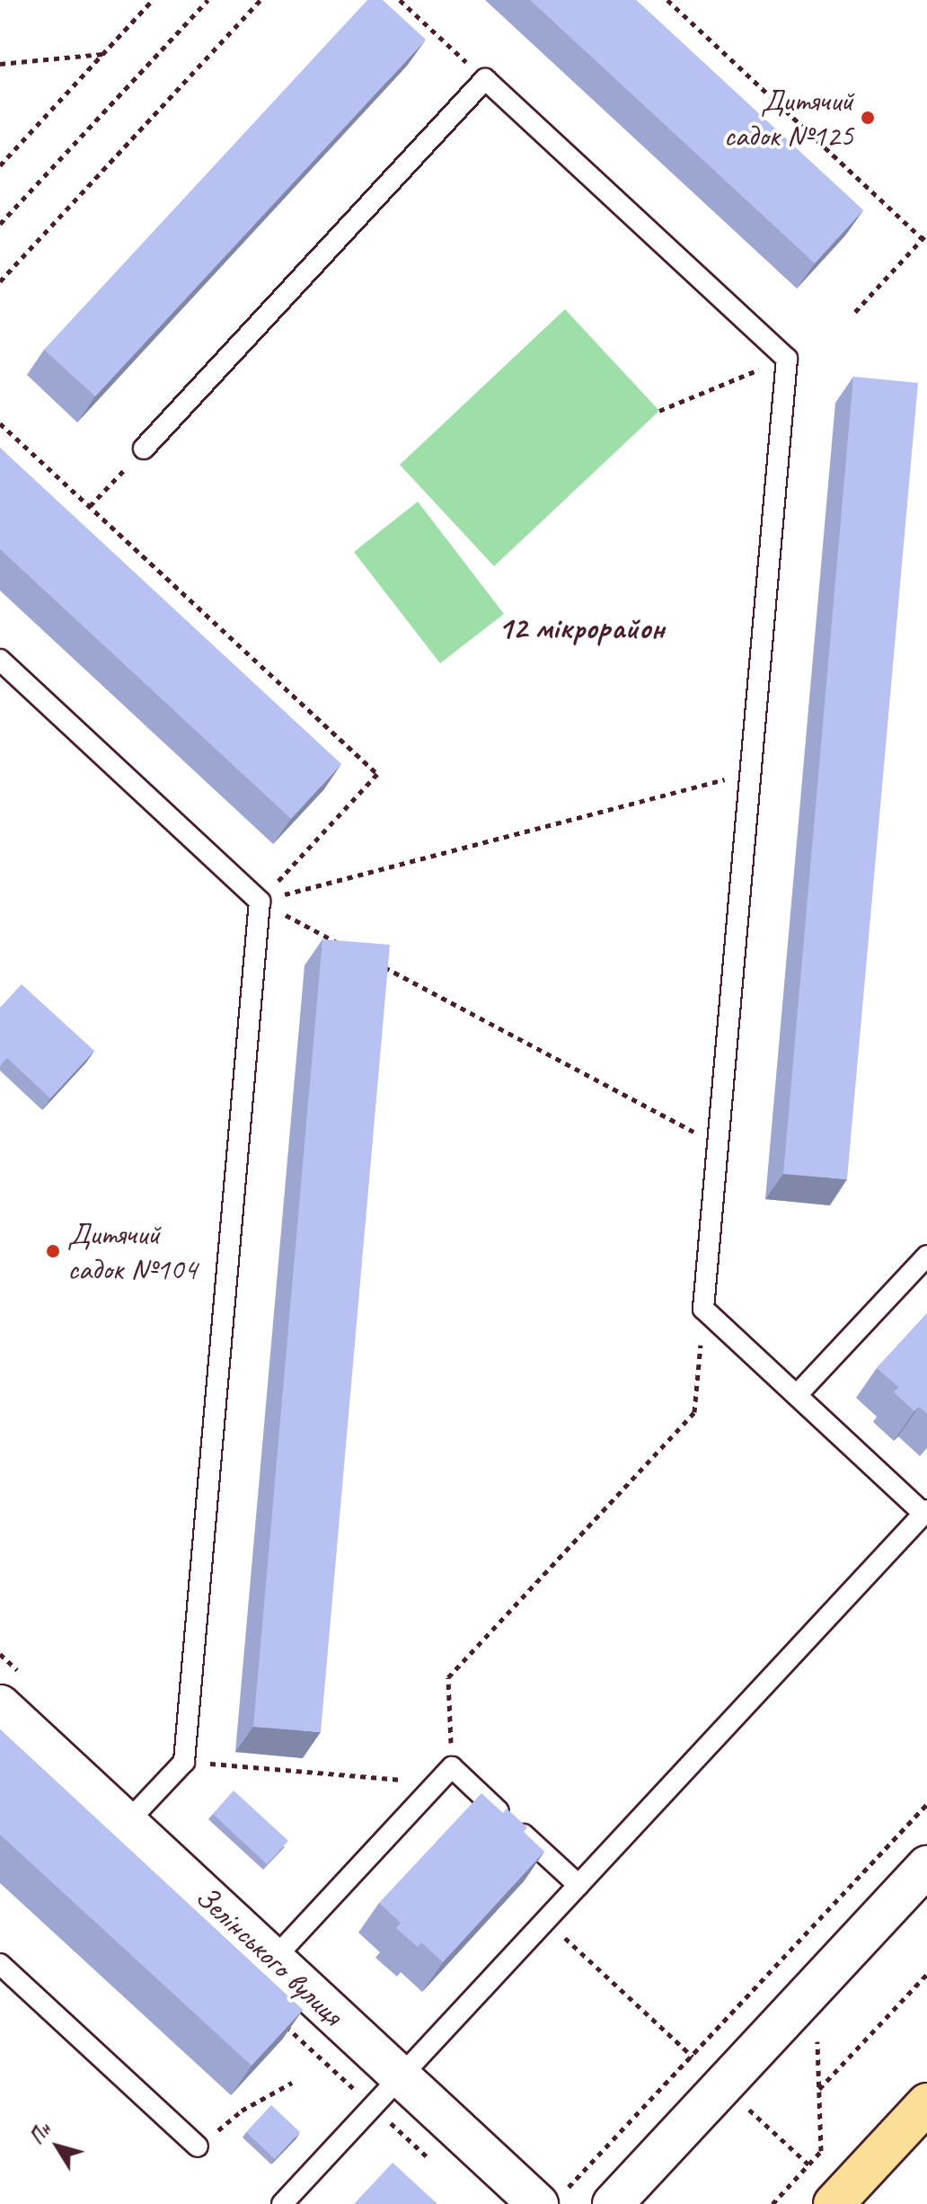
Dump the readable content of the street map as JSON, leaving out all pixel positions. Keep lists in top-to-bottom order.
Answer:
{
  "streets": {
    "street": ["Зелінського вулиця"]
  },
  "districts": ["12 мікрорайон"],
  "places": ["Дитячий садок №125", "Дитячий садок №104"],
  "north": "top left"
}
